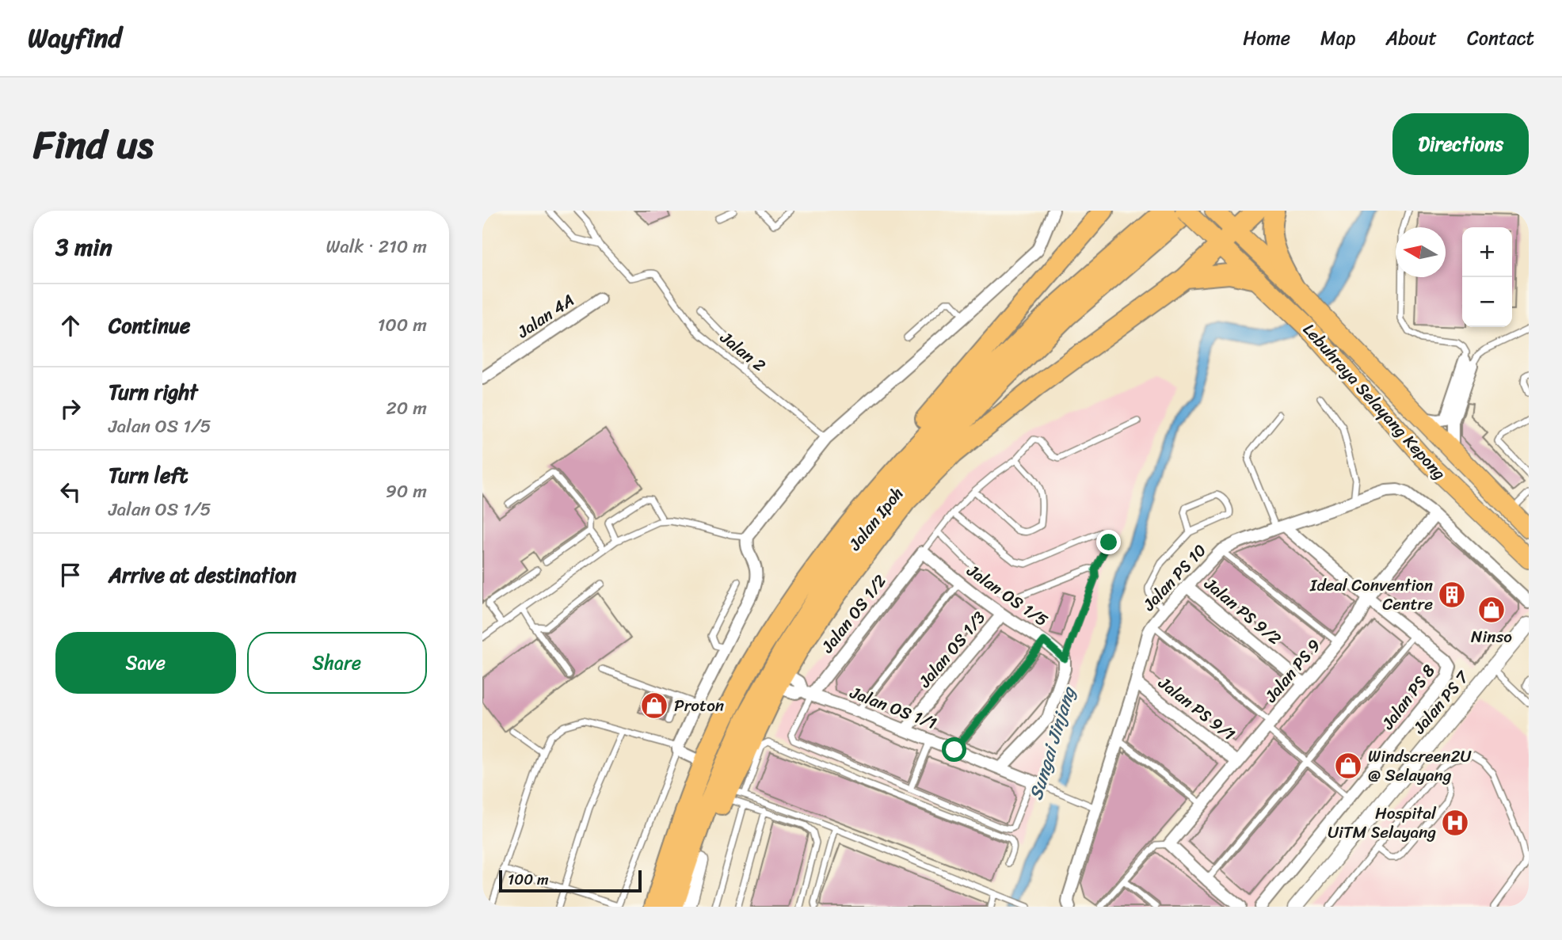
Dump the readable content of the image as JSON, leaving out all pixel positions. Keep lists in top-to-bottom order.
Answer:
{
  "streets": {
    "highway": ["Jalan Ipoh"],
    "main road": ["Lebuhraya Selayang Kepong"],
    "street": [
      "Jalan 4A",
      "Jalan PS 10",
      "Jalan OS 1/5",
      "Jalan PS 9/2",
      "Jalan OS 1/2",
      "Jalan OS 1/3",
      "Jalan PS 9",
      "Jalan PS 8",
      "Jalan PS 7",
      "Jalan OS 1/1",
      "Jalan PS 9/1"
    ],
    "lane": ["Jalan 2"]
  },
  "crossings": [
    ["Jalan PS 10", "Jalan PS 9/2"],
    ["Jalan PS 10", "Jalan PS 9"],
    ["Jalan PS 10", "Jalan OS 1/1"],
    ["Jalan PS 10", "Jalan PS 9/1"],
    ["Jalan OS 1/5", "Jalan OS 1/2"],
    ["Jalan OS 1/5", "Jalan OS 1/3"],
    ["Jalan PS 9/2", "Jalan PS 9"],
    ["Jalan OS 1/2", "Jalan OS 1/1"],
    ["Jalan OS 1/3", "Jalan OS 1/1"],
    ["Jalan PS 9", "Jalan PS 9/1"]
  ],
  "water": ["Sungai Jinjang"],
  "places": {
    "building": ["Ideal Convention Centre"],
    "shop": ["Ninso", "Proton", "Windscreen2U @ Selayang"],
    "hospital": ["Hospital UiTM Selayang"]
  },
  "scale_bar": "100 m",
  "north": "left",
  "page": {
    "header": "Wayfind",
    "nav": [
      "Home",
      "Map",
      "About",
      "Contact"
    ],
    "title": "Find us",
    "buttons": [
      "Directions",
      ["Save", "Share"]
    ],
    "heading": ["3 min", "Walk · 210 m"],
    "map_buttons": ["+", "−"],
    "list": [
      ["Continue", "100 m"],
      ["Turn right", "Jalan OS 1/5", "20 m"],
      ["Turn left", "Jalan OS 1/5", "90 m"],
      "Arrive at destination"
    ],
    "scale": "100 m"
  }
}
